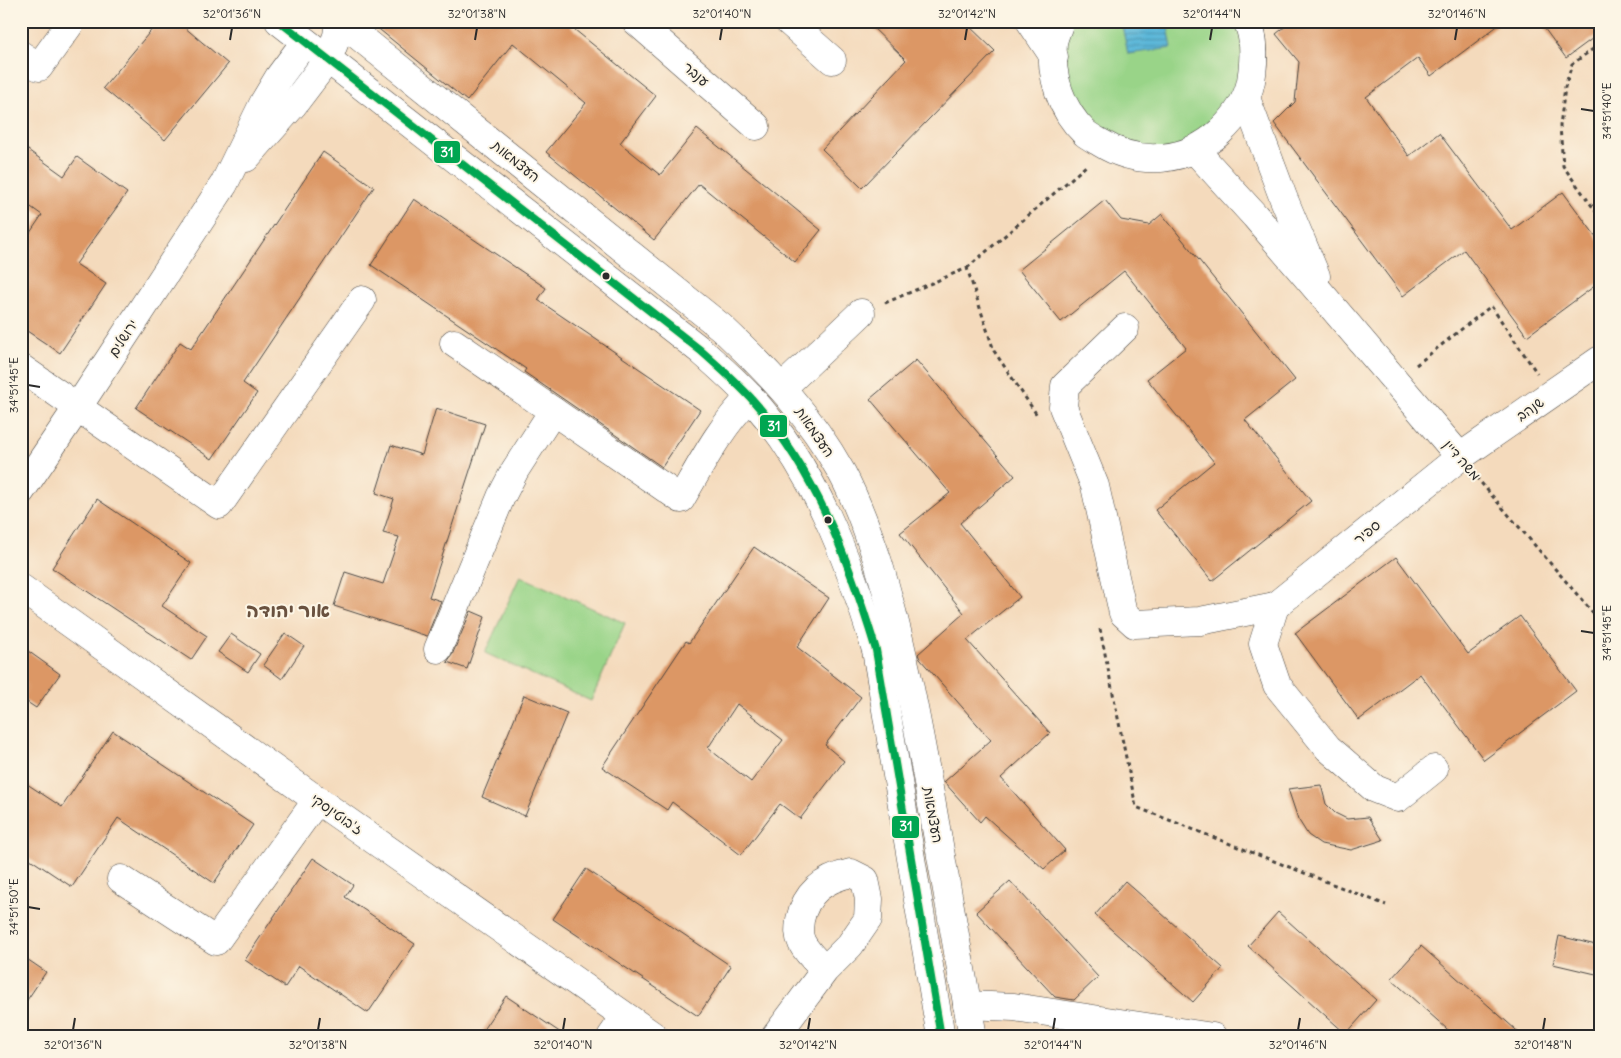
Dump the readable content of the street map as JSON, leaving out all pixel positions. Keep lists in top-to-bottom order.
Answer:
{
  "streets": {
    "street": [
      "ענבר",
      "העצמאות",
      "ירושלים",
      "שנהב",
      "משה דיין",
      "ספיר",
      "ז'בוטינסקי"
    ]
  },
  "crossings": [
    ["העצמאות", "ירושלים"],
    ["שנהב", "משה דיין"],
    ["שנהב", "ספיר"],
    ["משה דיין", "ספיר"]
  ],
  "districts": ["אור יהודה"],
  "lines": ["transit line 31"],
  "coordinates": [
    "32°01'36\"N",
    "32°01'38\"N",
    "32°01'40\"N",
    "32°01'42\"N",
    "32°01'44\"N",
    "32°01'46\"N",
    "34°51'40\"E",
    "34°51'45\"E",
    "34°51'50\"E",
    "32°01'48\"N"
  ]
}
